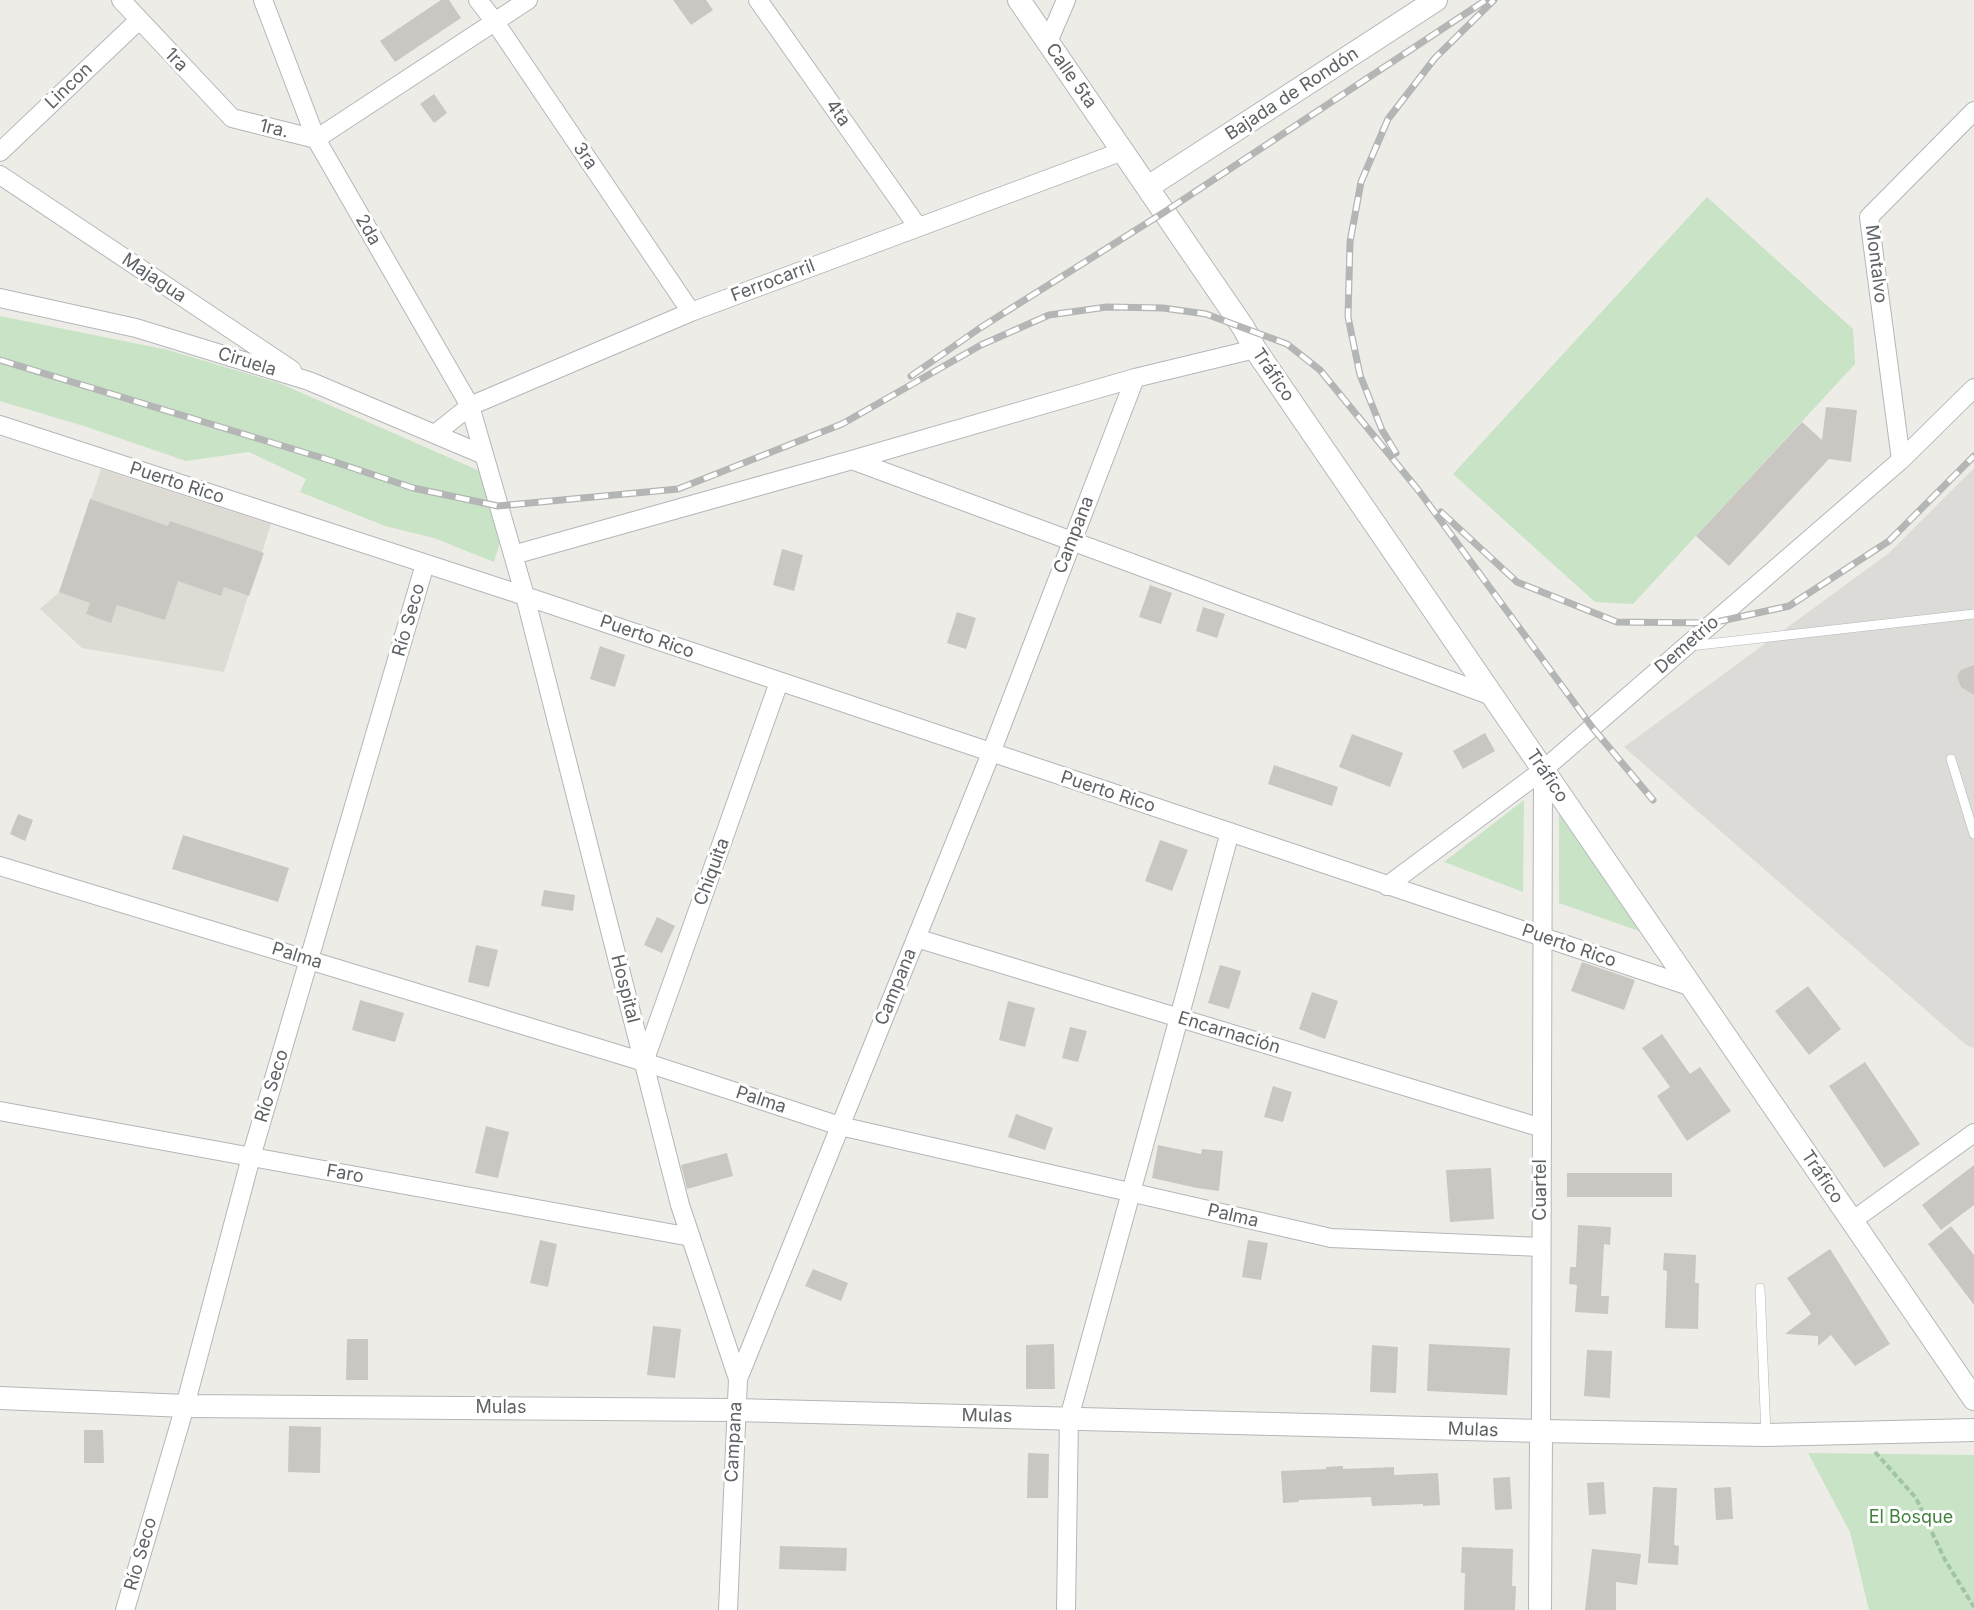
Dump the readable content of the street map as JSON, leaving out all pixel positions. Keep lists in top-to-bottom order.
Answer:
{
  "streets": {
    "street": [
      "1ra",
      "Calle 5ta",
      "Lincon",
      "Bajada de Rondón",
      "4ta",
      "1ra.",
      "3ra",
      "2da",
      "Montalvo",
      "Majagua",
      "Ferrocarril",
      "Ciruela",
      "Tráfico",
      "Puerto Rico",
      "Campana",
      "Río Seco",
      "Demetrio",
      "Chiquita",
      "Palma",
      "Hospital",
      "Encarnación",
      "Faro",
      "Cuartel",
      "Mulas"
    ]
  },
  "crossings": [
    ["1ra", "Lincon"],
    ["1ra", "1ra."],
    ["Calle 5ta", "Ferrocarril"],
    ["Calle 5ta", "Tráfico"],
    ["Bajada de Rondón", "Tráfico"],
    ["4ta", "Ferrocarril"],
    ["1ra.", "2da"],
    ["3ra", "Ferrocarril"],
    ["2da", "Ferrocarril"],
    ["2da", "Ciruela"],
    ["Montalvo", "Demetrio"],
    ["Majagua", "Ciruela"],
    ["Ferrocarril", "Ciruela"],
    ["Ferrocarril", "Tráfico"],
    ["Tráfico", "Puerto Rico"],
    ["Tráfico", "Demetrio"],
    ["Tráfico", "Cuartel"],
    ["Puerto Rico", "Campana"],
    ["Puerto Rico", "Río Seco"],
    ["Puerto Rico", "Demetrio"],
    ["Puerto Rico", "Chiquita"],
    ["Puerto Rico", "Hospital"],
    ["Puerto Rico", "Cuartel"],
    ["Campana", "Palma"],
    ["Campana", "Hospital"],
    ["Campana", "Encarnación"],
    ["Campana", "Mulas"],
    ["Río Seco", "Palma"],
    ["Río Seco", "Faro"],
    ["Río Seco", "Mulas"],
    ["Demetrio", "Cuartel"],
    ["Chiquita", "Palma"],
    ["Chiquita", "Hospital"],
    ["Palma", "Hospital"],
    ["Palma", "Cuartel"],
    ["Hospital", "Faro"],
    ["Encarnación", "Cuartel"],
    ["Cuartel", "Mulas"]
  ],
  "parks": ["El Bosque"]
}
